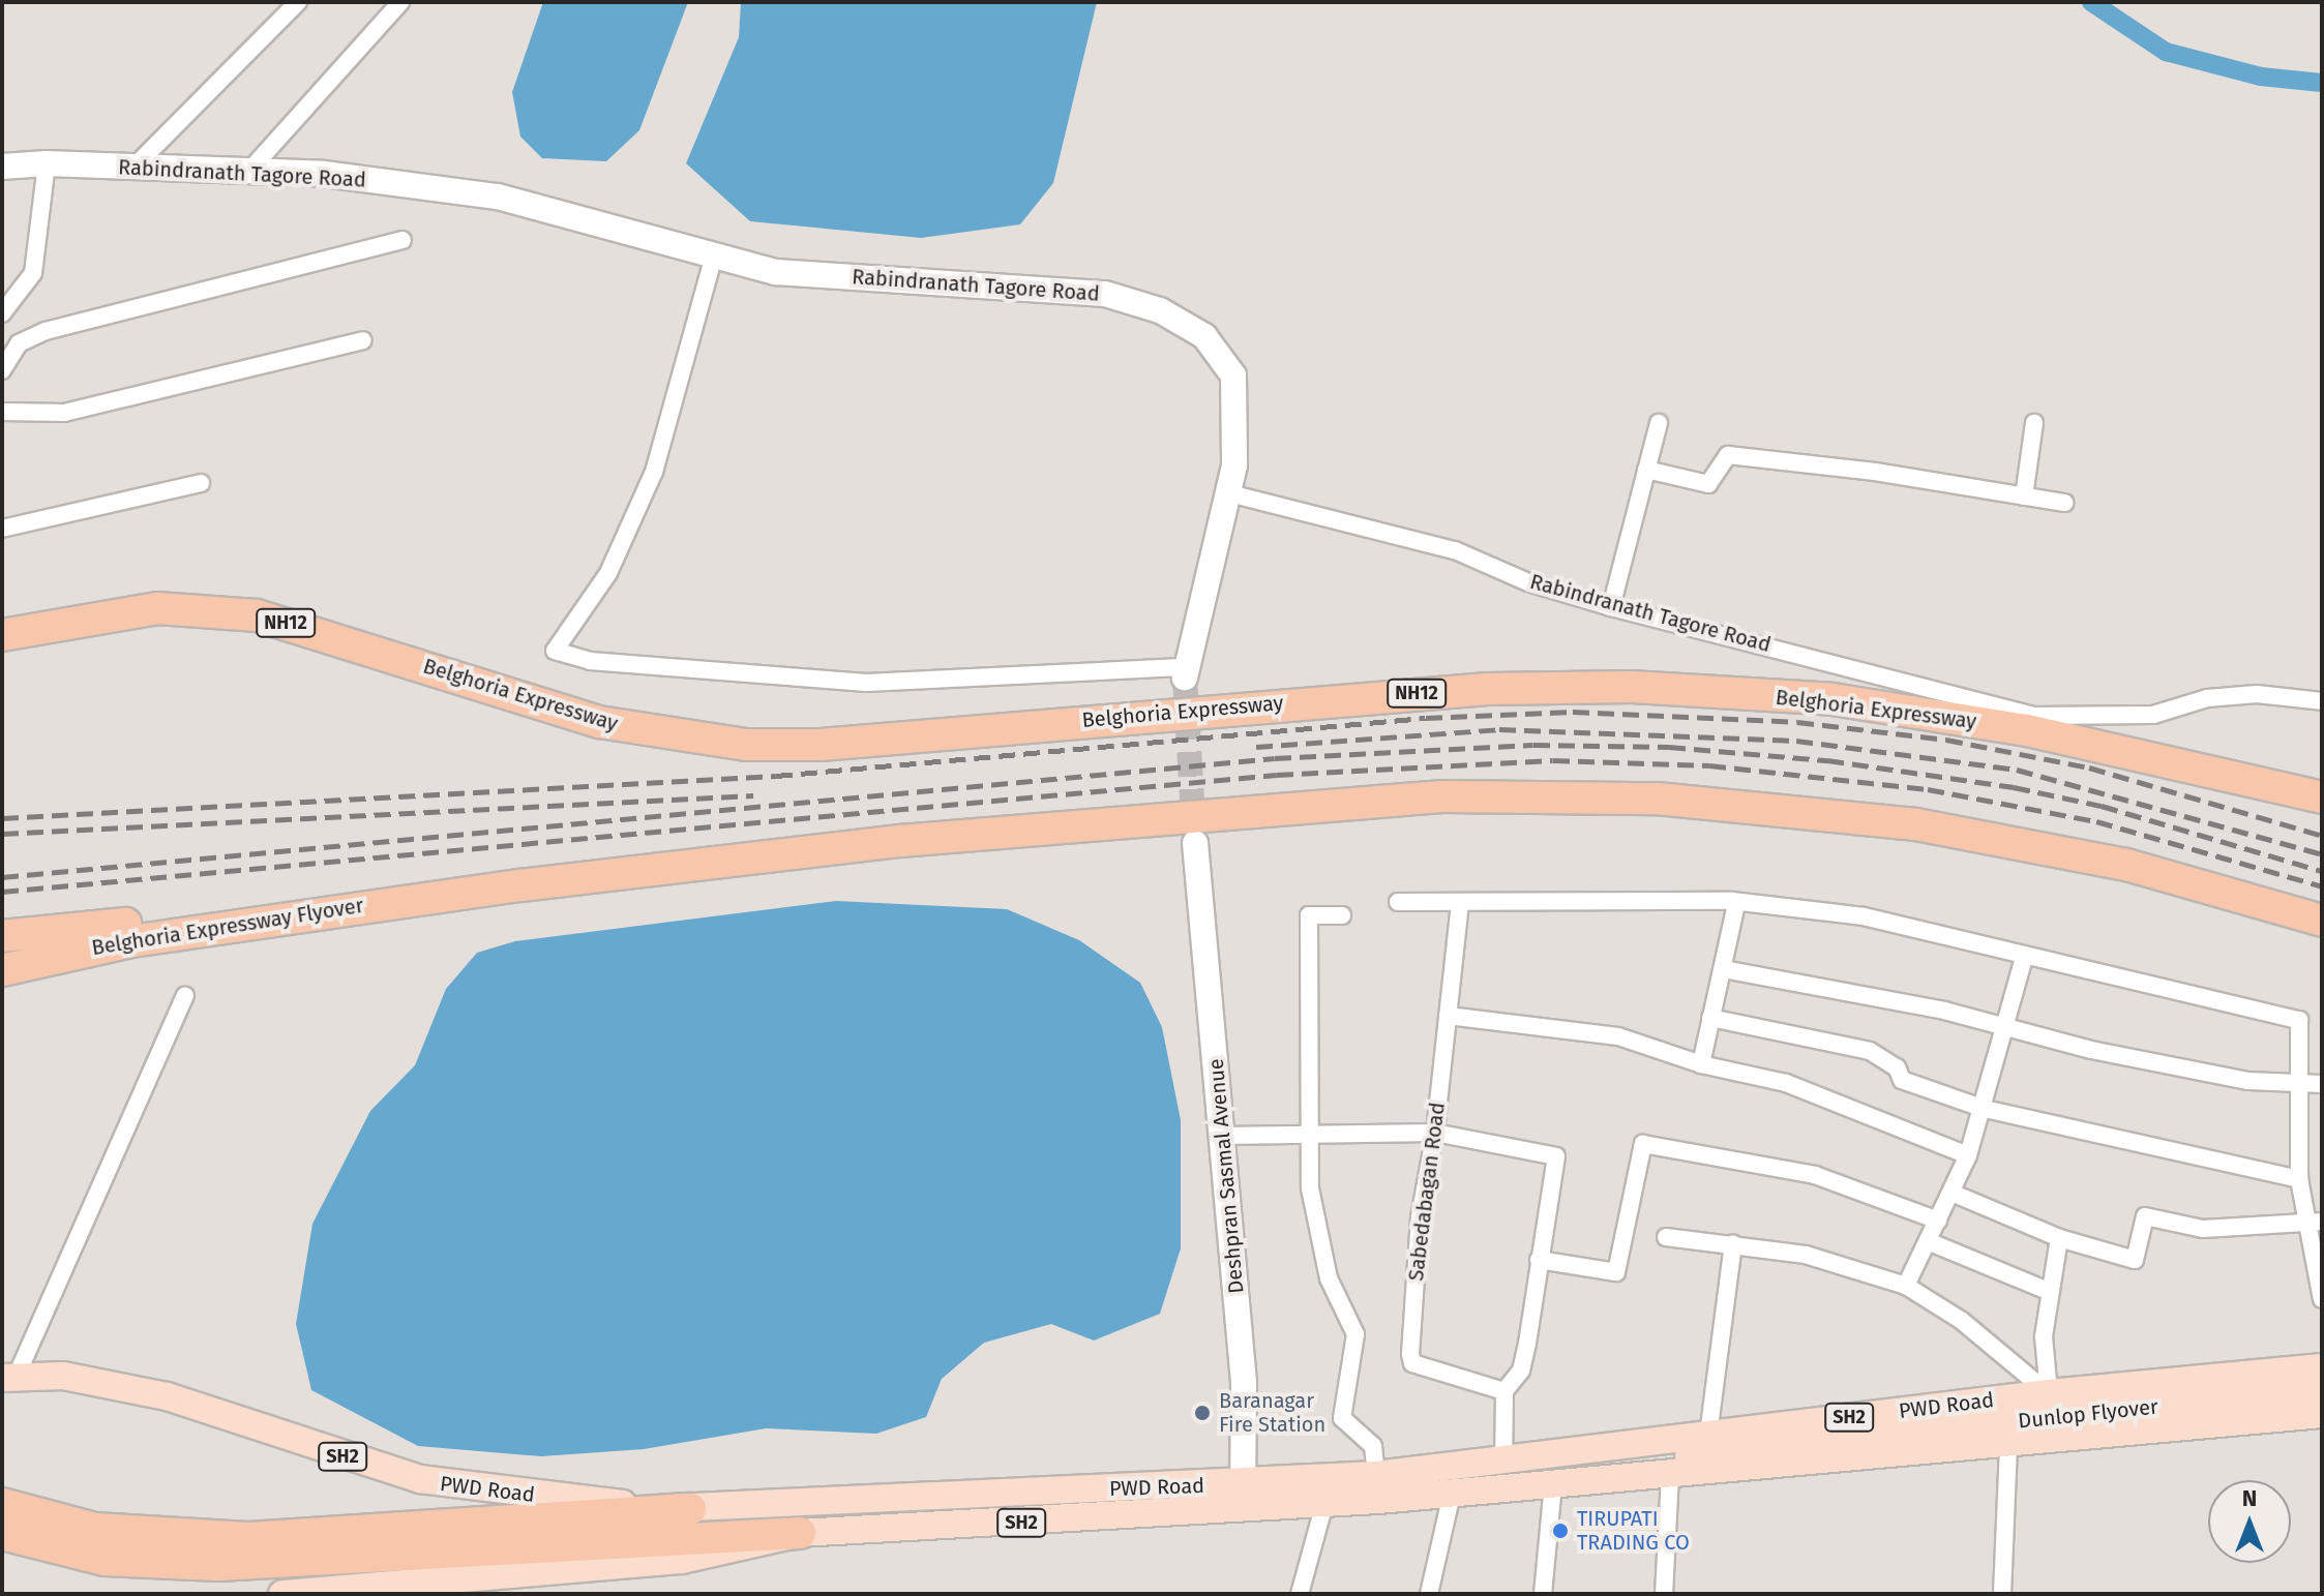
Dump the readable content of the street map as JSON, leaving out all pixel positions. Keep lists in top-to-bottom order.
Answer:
{
  "streets": {
    "highway": ["NH12", "Belghoria Expressway", "Belghoria Expressway Flyover"],
    "main road": ["PWD Road", "Dunlop Flyover", "SH2"],
    "street": ["Rabindranath Tagore Road", "Deshpran Sasmal Avenue", "Sabedabagan Road"]
  },
  "crossings": [
    ["NH12", "Belghoria Expressway"],
    ["Deshpran Sasmal Avenue", "PWD Road"],
    ["PWD Road", "Dunlop Flyover"]
  ],
  "places": ["Baranagar Fire Station", "TIRUPATI TRADING CO"],
  "north": "top"
}
